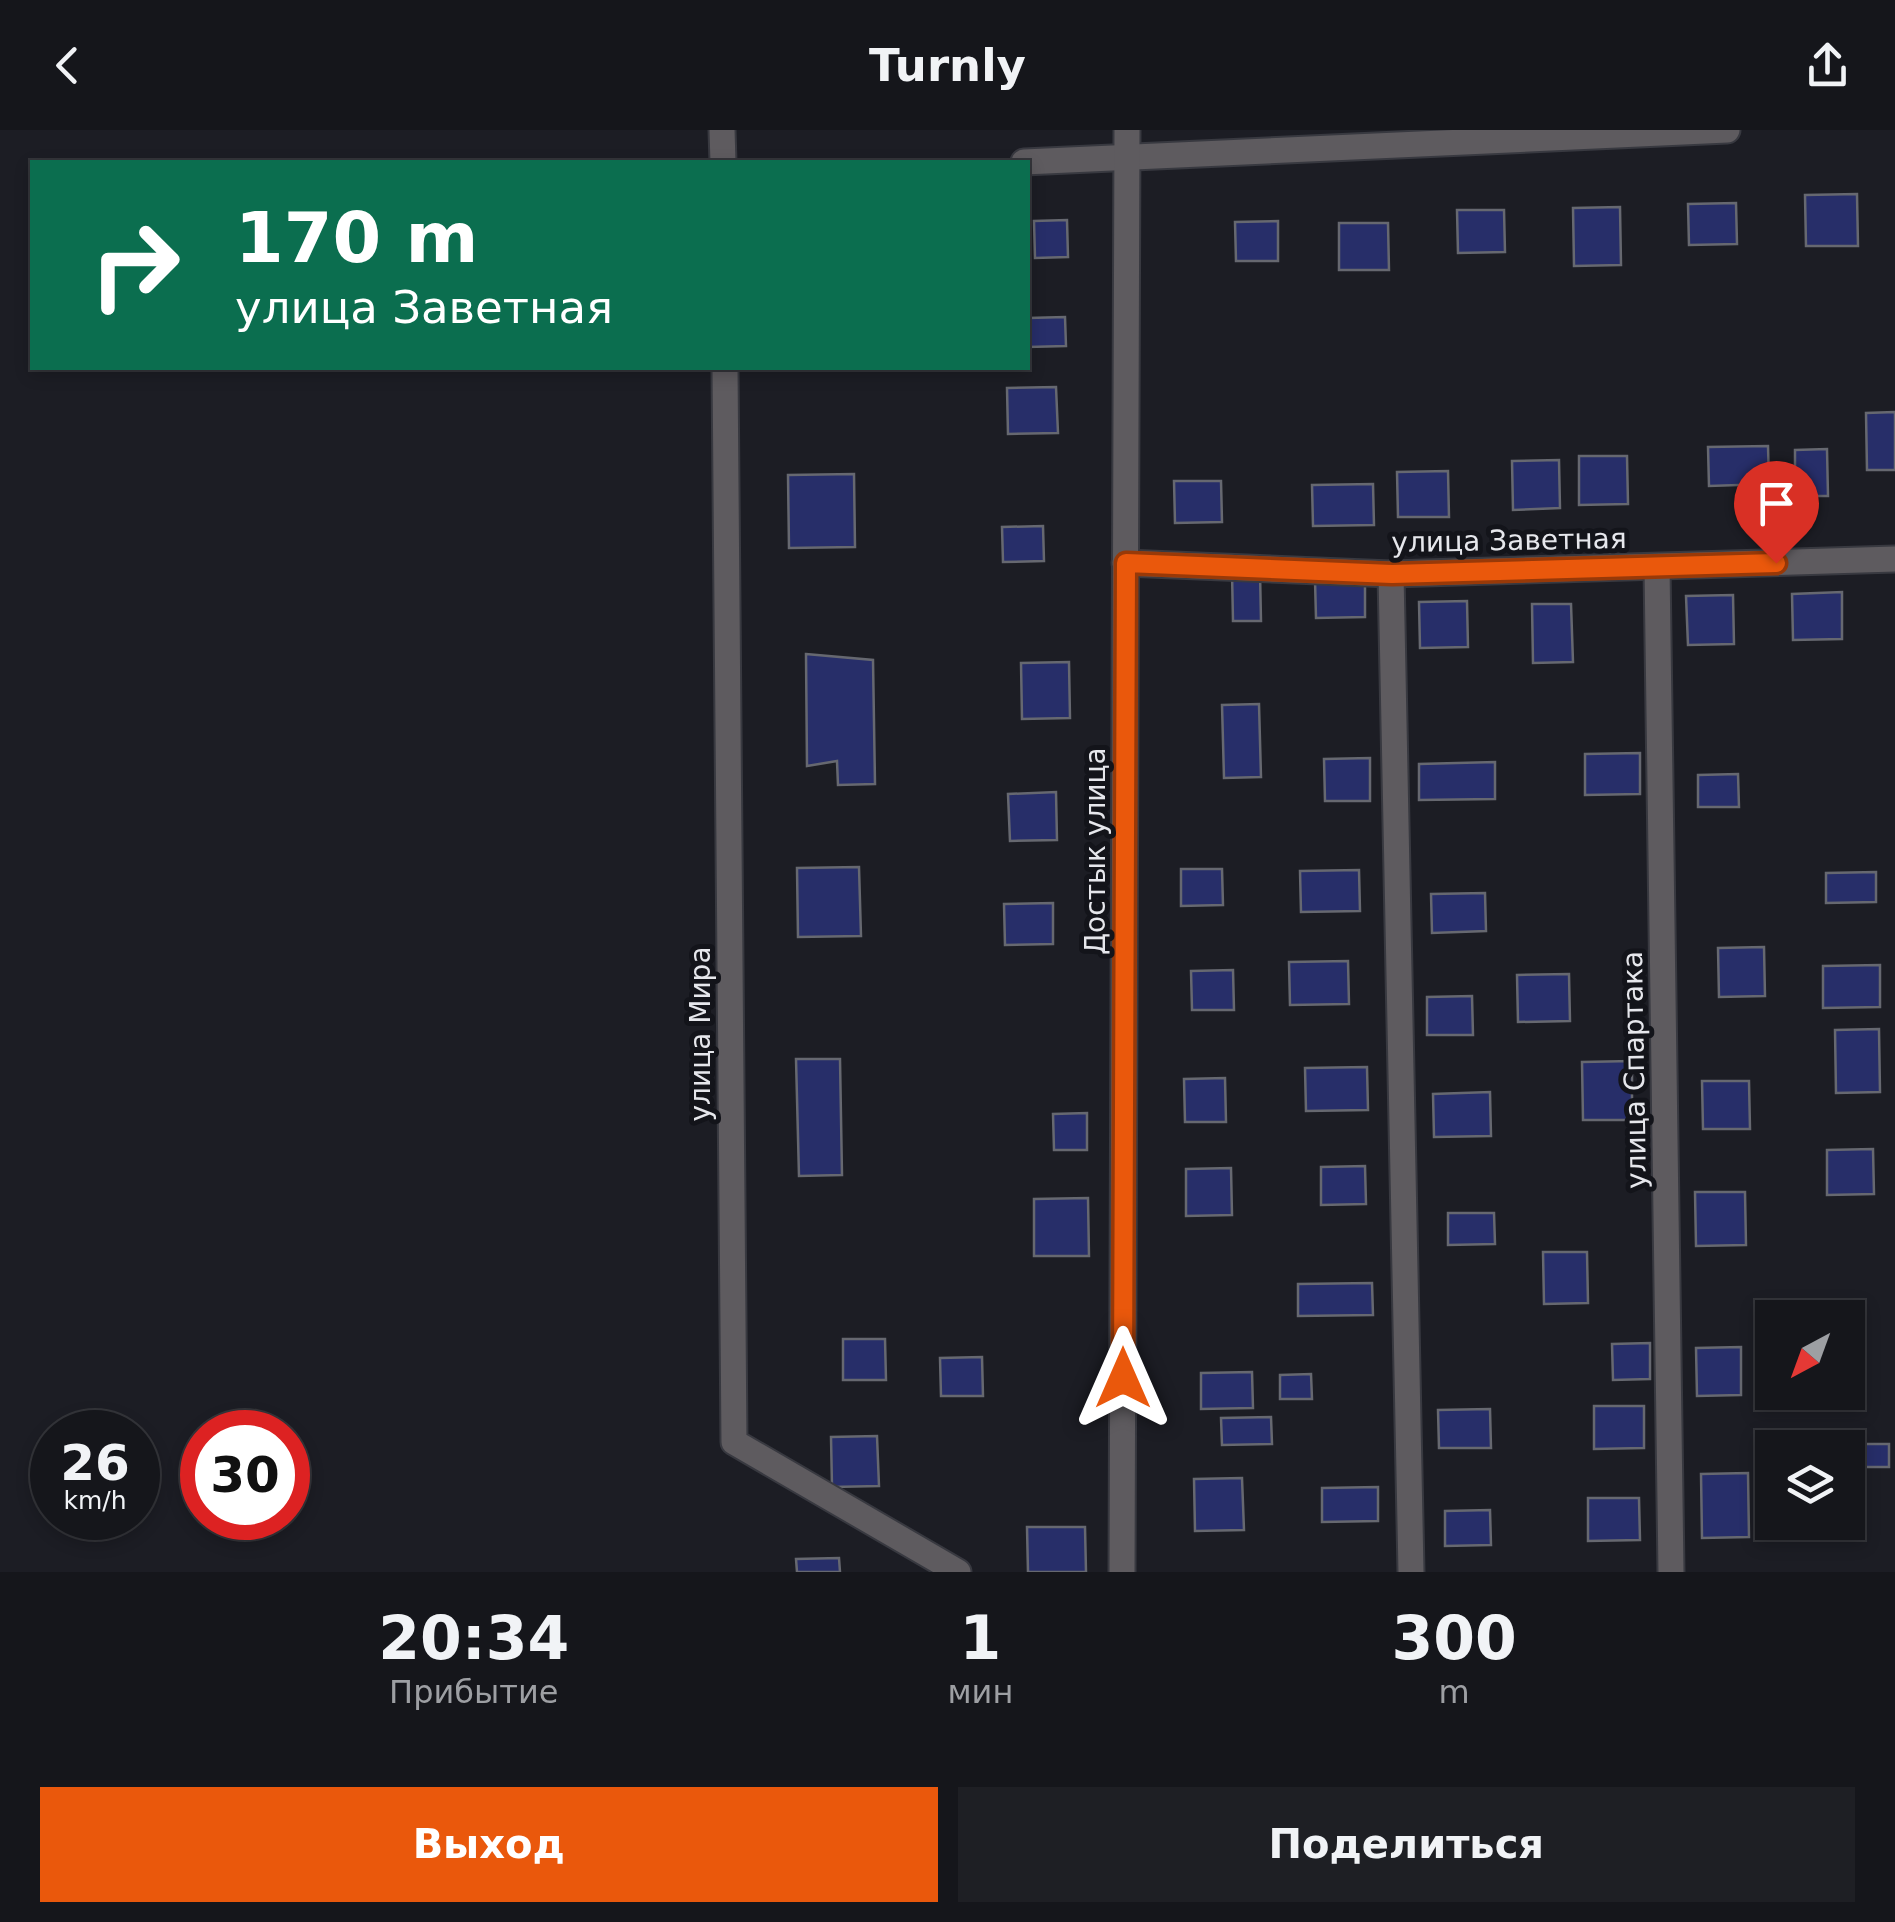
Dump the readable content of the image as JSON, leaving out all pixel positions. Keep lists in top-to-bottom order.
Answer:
{
  "streets": {
    "street": [
      "улица Заветная",
      "Достык улица",
      "улица Мира",
      "улица Спартака"
    ]
  },
  "crossings": [
    ["улица Заветная", "Достык улица"],
    ["улица Заветная", "улица Спартака"]
  ],
  "north": "bottom left",
  "page": {
    "header": "Turnly",
    "turn": ["170 m", "улица Заветная"],
    "speed": "26 km/h",
    "limit": "30",
    "eta": [
      "20:34",
      "Прибытие",
      "1",
      "мин",
      "300",
      "m"
    ],
    "buttons": ["Выход", "Поделиться"]
  }
}
